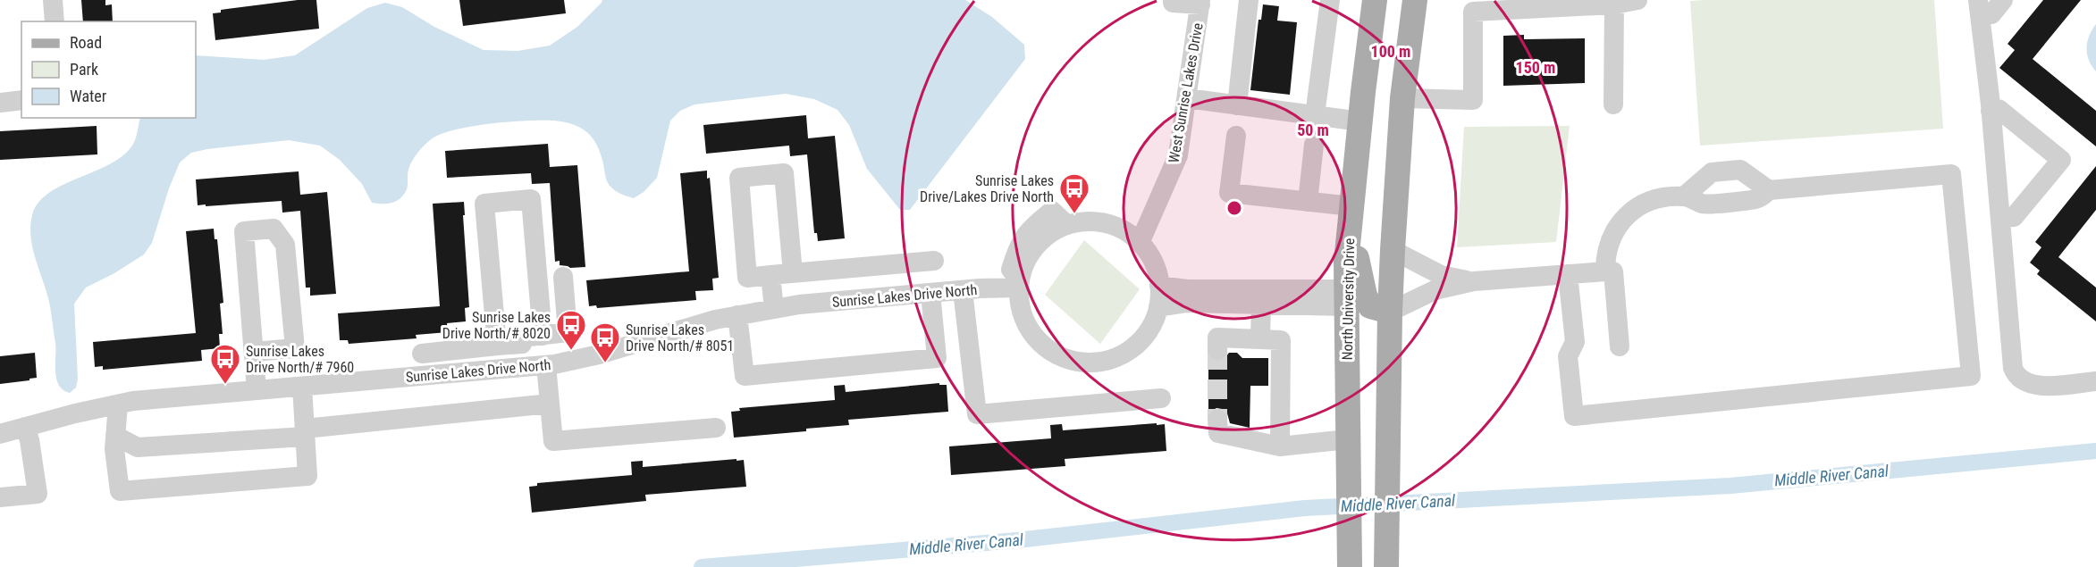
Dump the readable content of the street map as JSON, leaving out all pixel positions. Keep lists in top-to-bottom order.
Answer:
{
  "streets": {
    "main road": ["North University Drive"],
    "street": ["West Sunrise Lakes Drive", "Sunrise Lakes Drive North"]
  },
  "crossings": [
    ["West Sunrise Lakes Drive", "Sunrise Lakes Drive North"]
  ],
  "water": ["Middle River Canal"],
  "places": {
    "bus stop": [
      "Sunrise Lakes Drive/Lakes Drive North",
      "Sunrise Lakes Drive North/# 8020",
      "Sunrise Lakes Drive North/# 8051",
      "Sunrise Lakes Drive North/# 7960"
    ]
  },
  "legend": ["Road", "Park", "Water"],
  "rings": ["100 m", "150 m", "50 m"]
}
